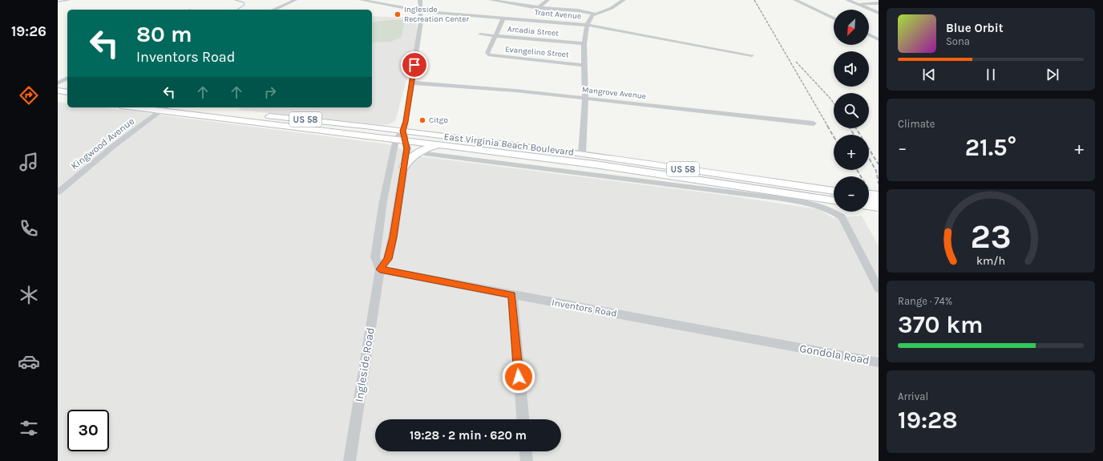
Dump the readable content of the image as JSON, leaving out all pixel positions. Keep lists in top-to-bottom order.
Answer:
{
  "streets": {
    "main road": ["US 58", "East Virginia Beach Boulevard"],
    "street": [
      "Trant Avenue",
      "Arcadia Street",
      "Evangeline Street",
      "Mangrove Avenue",
      "Kingwood Avenue",
      "Inventors Road",
      "Gondola Road",
      "Ingleside Road"
    ]
  },
  "crossings": [
    ["Trant Avenue", "Ingleside Road"],
    ["Arcadia Street", "Evangeline Street"],
    ["Mangrove Avenue", "Ingleside Road"],
    ["Kingwood Avenue", "East Virginia Beach Boulevard"],
    ["East Virginia Beach Boulevard", "Ingleside Road"],
    ["Inventors Road", "Gondola Road"],
    ["Inventors Road", "Ingleside Road"]
  ],
  "places": ["Ingleside Recreation Center", "Citgo"],
  "north": "bottom left",
  "page": {
    "tabs": "19:26",
    "map_buttons": ["+", "−"],
    "turn": ["80 m", "Inventors Road"],
    "song": ["Blue Orbit", "Sona"],
    "tile": [
      "Climate",
      ["Range · 74%", "370 km"],
      ["Arrival", "19:28"]
    ],
    "heat": ["−", "21.5°", "+"],
    "limit": "30",
    "trip": "19:28 · 2 min · 620 m",
    "gauge": ["23", "km/h"]
  }
}
